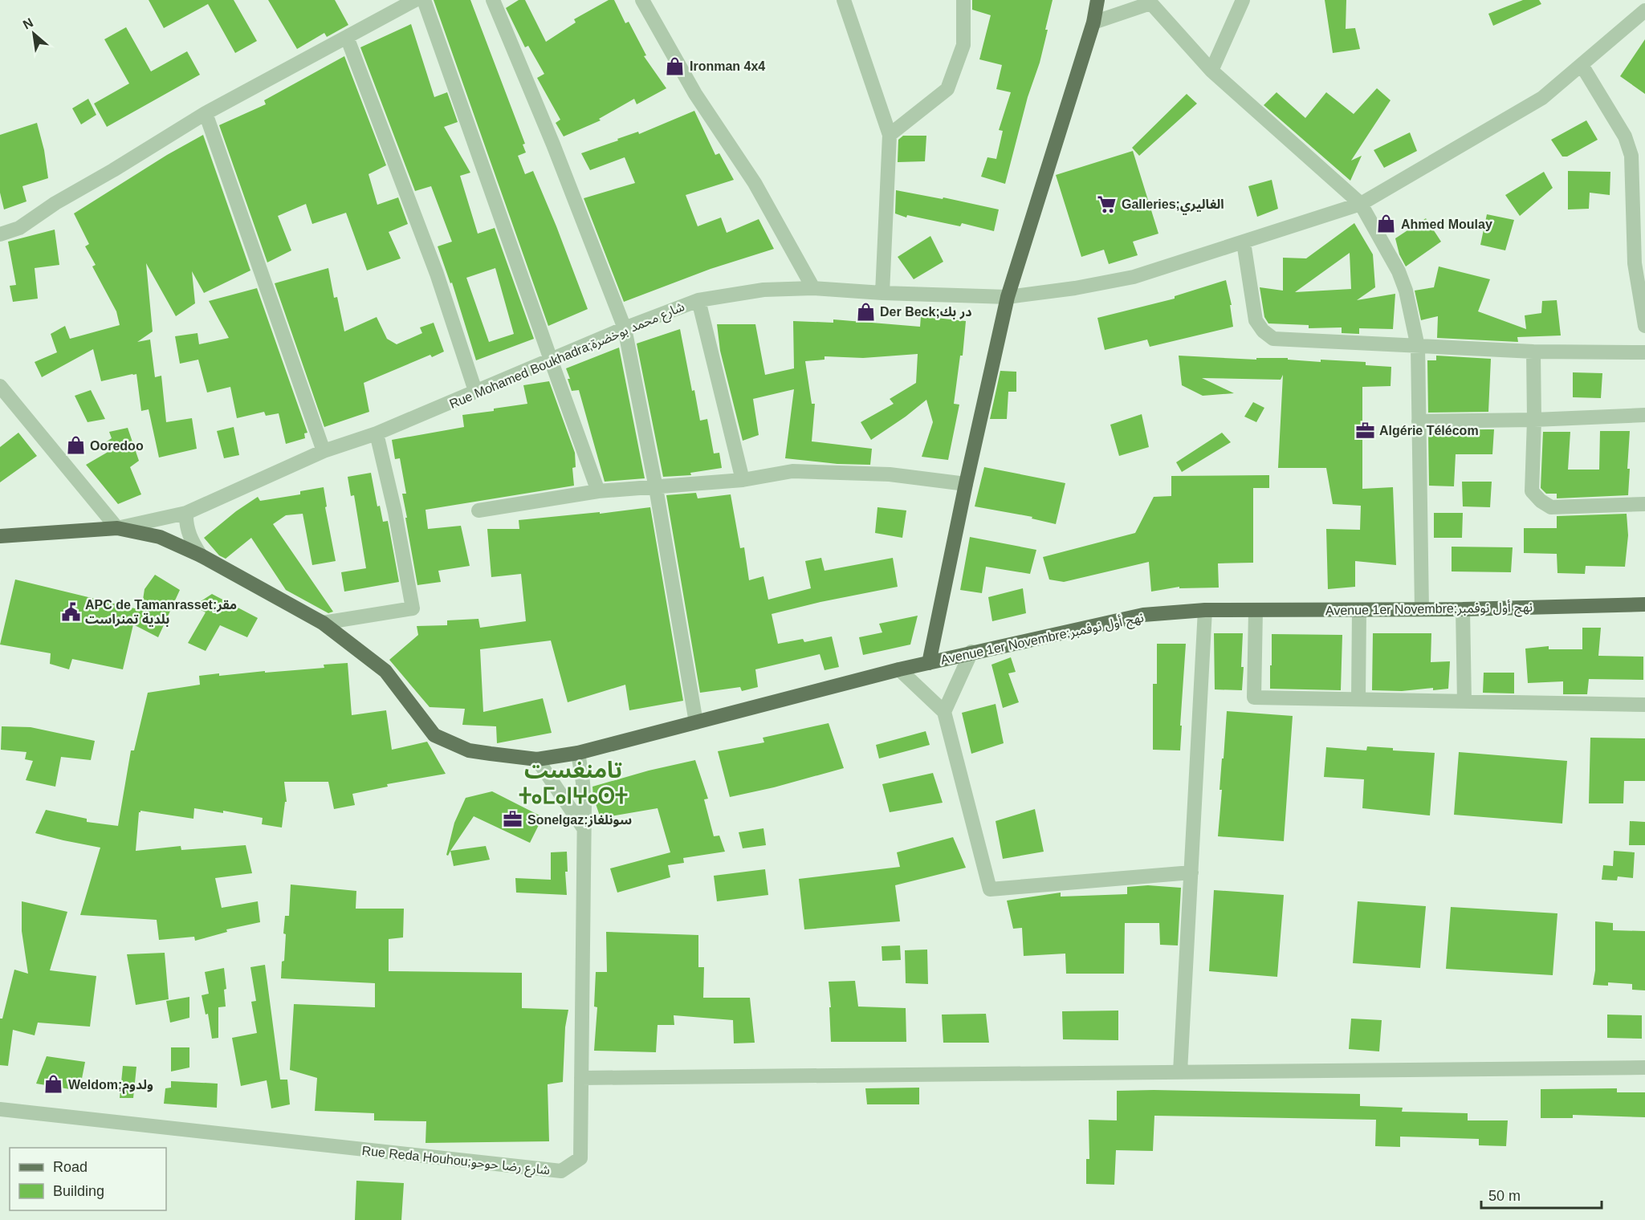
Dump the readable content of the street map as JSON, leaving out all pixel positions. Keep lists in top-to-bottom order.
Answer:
{
  "streets": {
    "main road": ["Avenue 1er Novembre;نهج أول نوفمبر"],
    "street": ["Rue Mohamed Boukhadra;شارع محمد بوخضرة", "Rue Reda Houhou;شارع رضا حوحو"]
  },
  "crossings": [
    ["Rue Mohamed Boukhadra;شارع محمد بوخضرة", "Avenue 1er Novembre;نهج أول نوفمبر"],
    ["Avenue 1er Novembre;نهج أول نوفمبر", "Rue Reda Houhou;شارع رضا حوحو"]
  ],
  "districts": ["تامنغست ⵜⴰⵎⴰⵏⵖⴰⵙⵜ"],
  "places": {
    "shop": [
      "Ironman 4x4",
      "Ahmed Moulay",
      "Der Beck;در بك",
      "Ooredoo",
      "Weldom;ولدوم"
    ],
    "supermarket": ["Galleries;الغاليري"],
    "office": ["Algérie Télécom", "Sonelgaz;سونلغاز"],
    "public building": ["APC de Tamanrasset;مقر بلدية تمنراست"]
  },
  "legend": ["Road", "Building"],
  "scale_bar": "50 m",
  "north": "top left"
}
